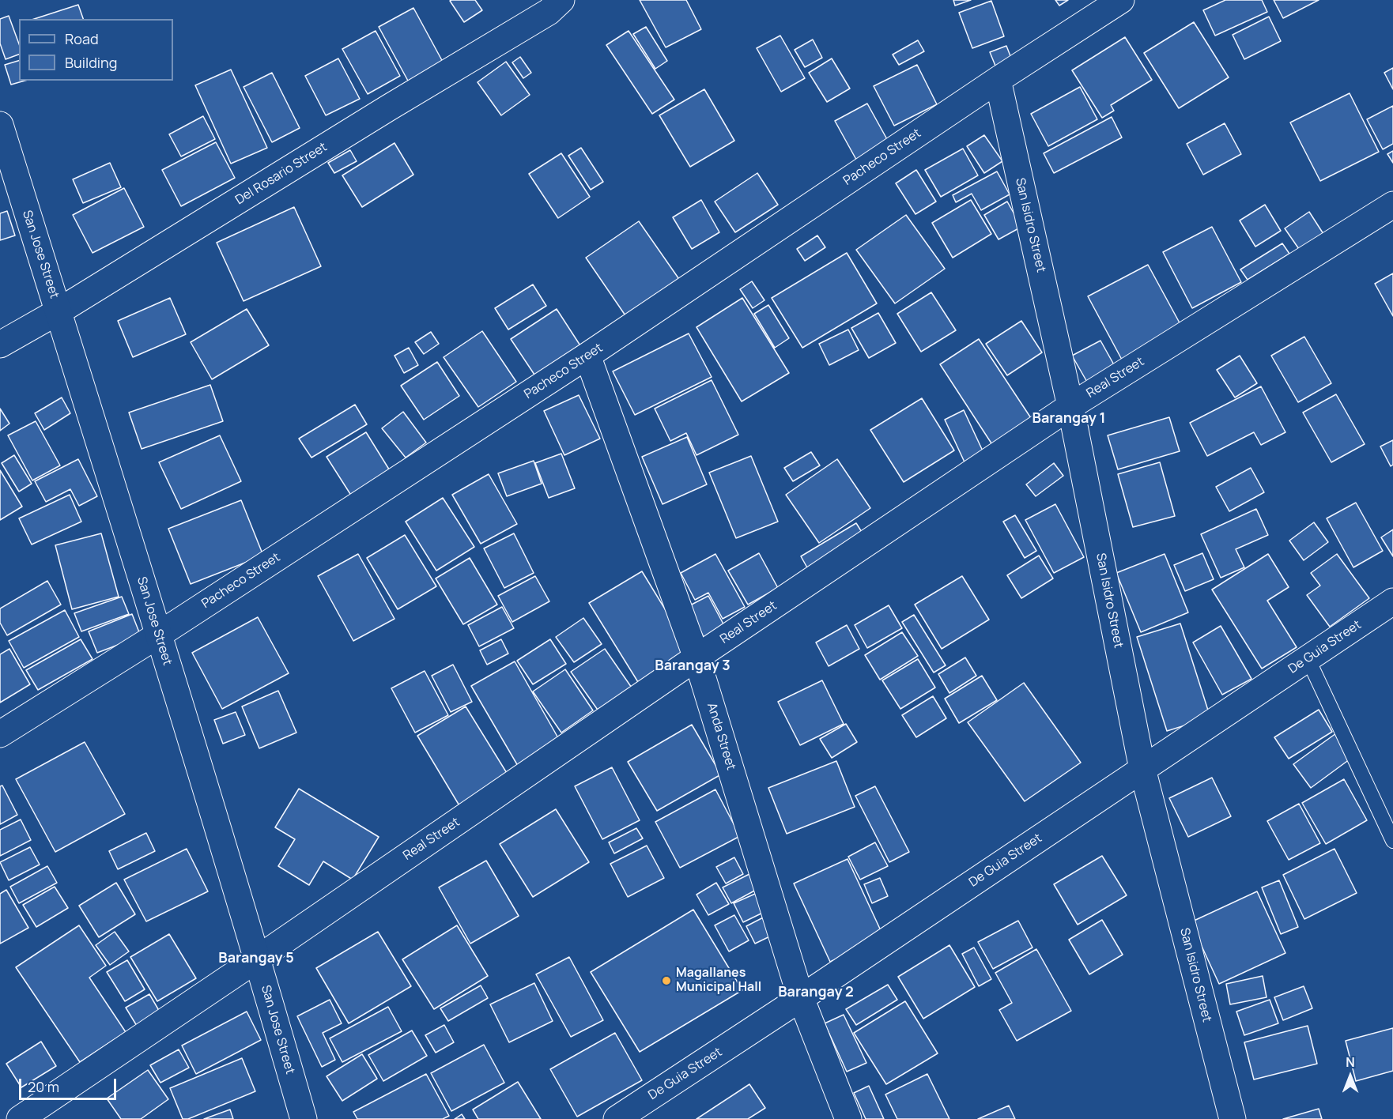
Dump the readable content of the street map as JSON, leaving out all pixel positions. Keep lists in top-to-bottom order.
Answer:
{
  "streets": {
    "street": [
      "Pacheco Street",
      "Del Rosario Street",
      "San Isidro Street",
      "San Jose Street",
      "Real Street",
      "De Guia Street",
      "Anda Street"
    ]
  },
  "crossings": [
    ["Pacheco Street", "San Isidro Street"],
    ["Pacheco Street", "San Jose Street"],
    ["Pacheco Street", "Anda Street"],
    ["Del Rosario Street", "San Jose Street"],
    ["San Isidro Street", "Real Street"],
    ["San Isidro Street", "De Guia Street"],
    ["San Jose Street", "Real Street"],
    ["Real Street", "Anda Street"],
    ["De Guia Street", "Anda Street"]
  ],
  "districts": [
    "Barangay 1",
    "Barangay 3",
    "Barangay 5",
    "Barangay 2"
  ],
  "places": ["Magallanes Municipal Hall"],
  "legend": ["Road", "Building"],
  "scale_bar": "20 m",
  "north": "top"
}
